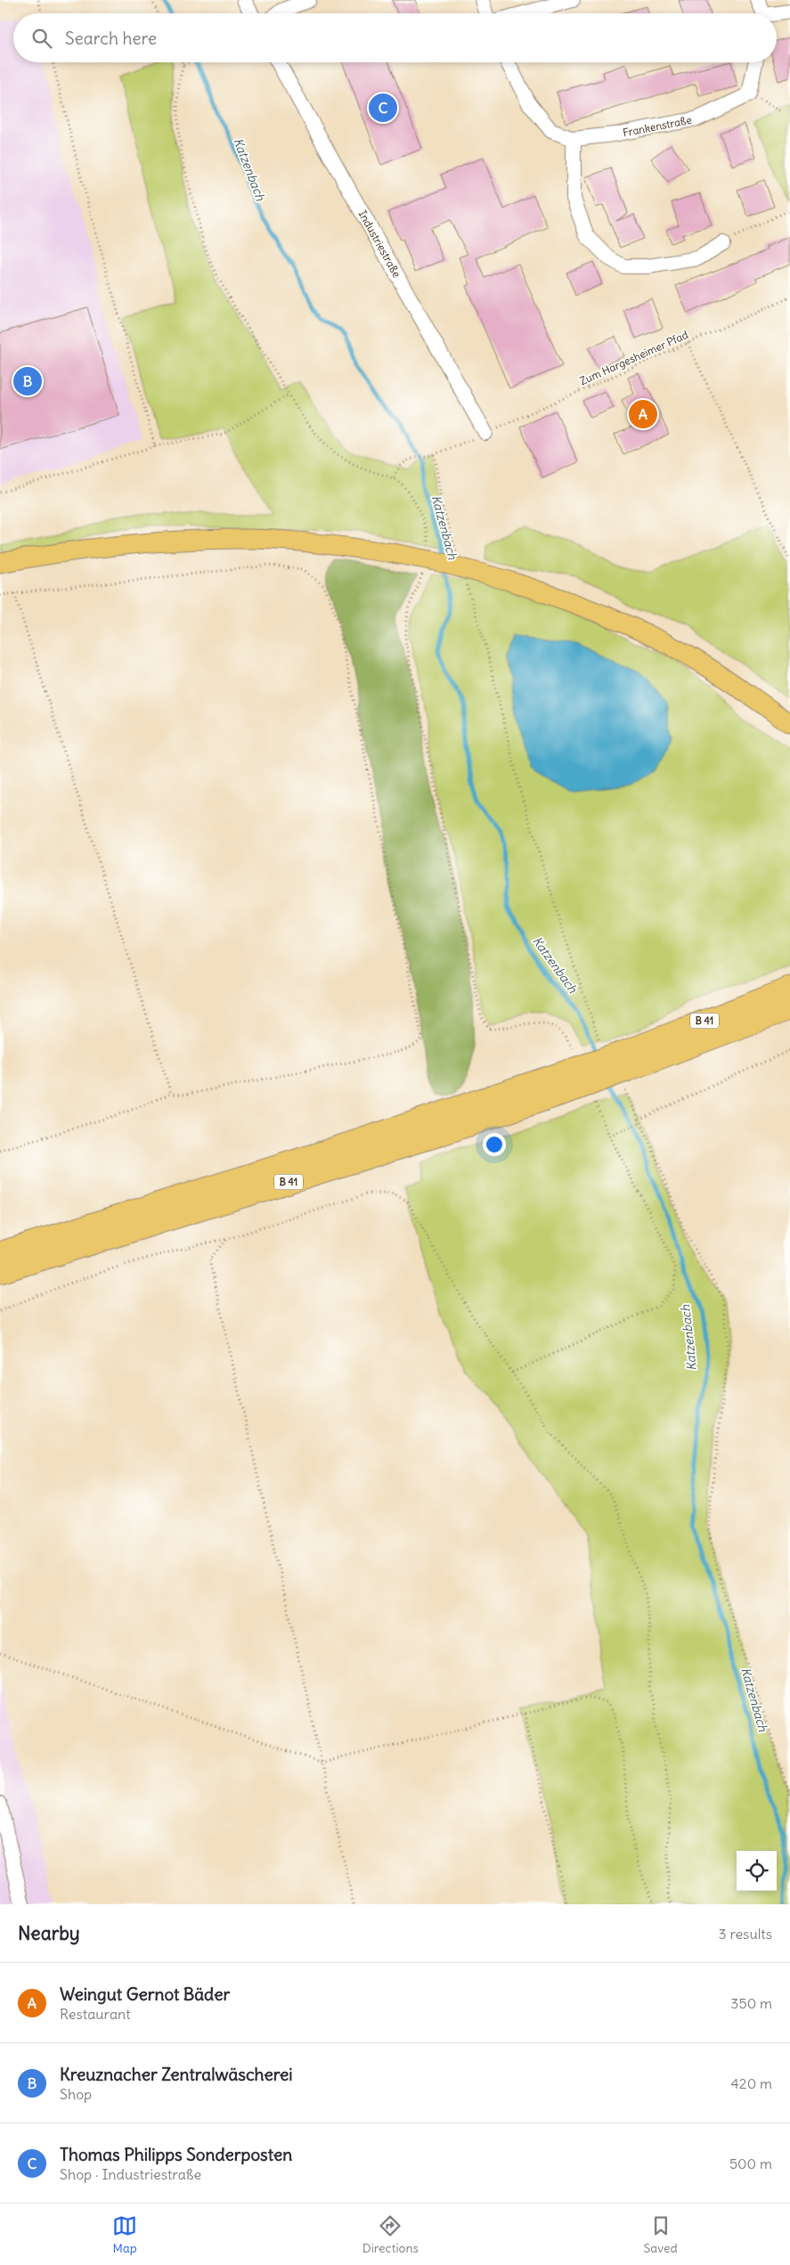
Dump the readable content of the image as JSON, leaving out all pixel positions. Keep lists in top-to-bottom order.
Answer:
{
  "streets": {
    "highway": ["B 41"],
    "street": ["Frankenstraße", "Industriestraße"],
    "path": ["Zum Hargesheimer Pfad"]
  },
  "crossings": [
    ["Industriestraße", "Zum Hargesheimer Pfad"]
  ],
  "water": ["Katzenbach"],
  "page": {
    "search": "Search here",
    "pins": ["C", "B", "A"],
    "heading": ["Nearby", "3 results"],
    "list": [
      {
        "mark": "A",
        "name": "Weingut Gernot Bäder",
        "note": "Restaurant",
        "value": "350 m"
      },
      {
        "mark": "B",
        "name": "Kreuznacher Zentralwäscherei",
        "note": "Shop",
        "value": "420 m"
      },
      {
        "mark": "C",
        "name": "Thomas Philipps Sonderposten",
        "note": "Shop · Industriestraße",
        "value": "500 m"
      }
    ],
    "nav": ["Map", "Directions", "Saved"]
  }
}
